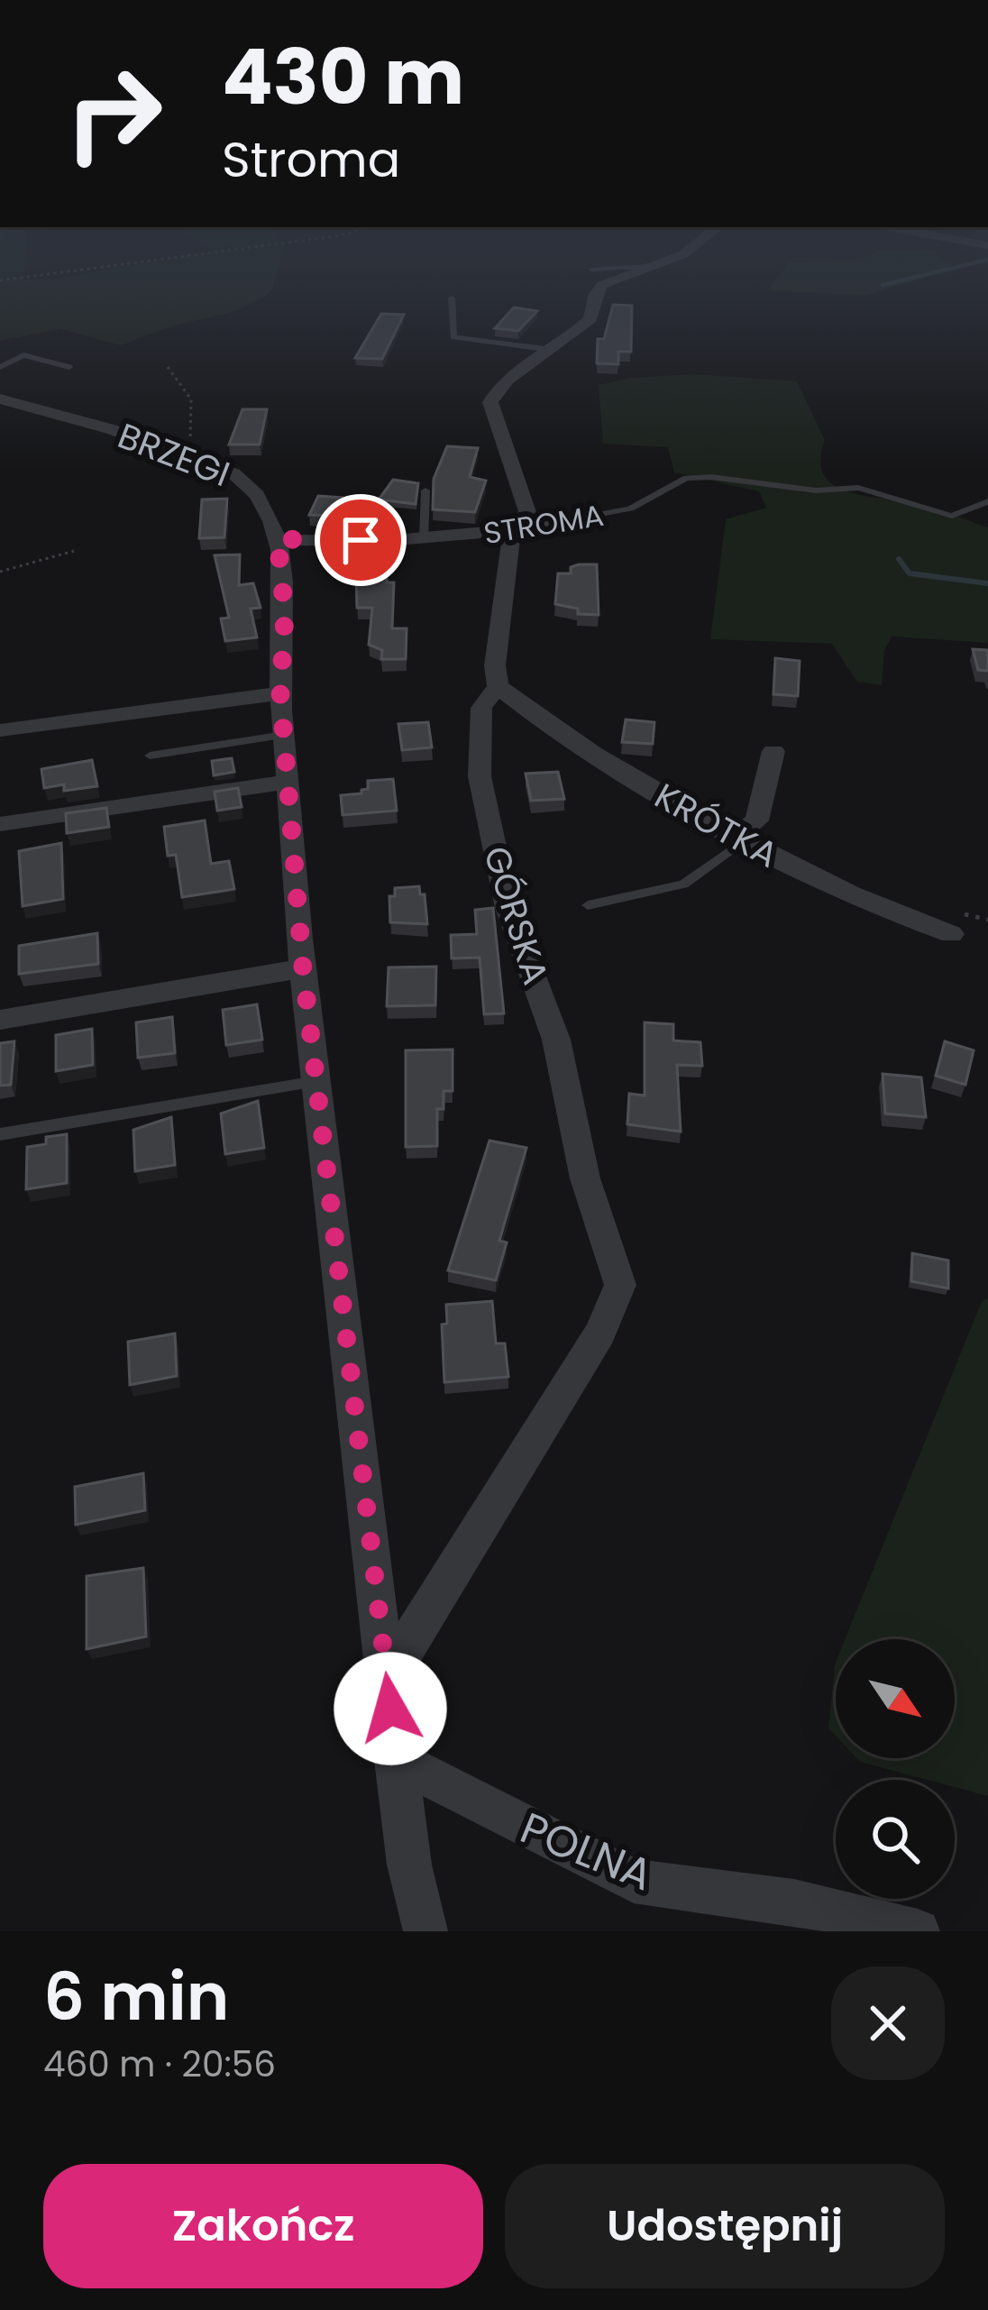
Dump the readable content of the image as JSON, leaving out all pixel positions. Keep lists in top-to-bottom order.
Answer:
{
  "streets": {
    "street": [
      "BRZEGI",
      "STROMA",
      "KRÓTKA",
      "GÓRSKA",
      "POLNA"
    ]
  },
  "crossings": [
    ["BRZEGI", "STROMA"],
    ["BRZEGI", "GÓRSKA"],
    ["BRZEGI", "POLNA"],
    ["STROMA", "GÓRSKA"],
    ["KRÓTKA", "GÓRSKA"]
  ],
  "north": "bottom right",
  "page": {
    "turn": ["430 m", "Stroma"],
    "heading": ["6 min", "460 m · 20:56"],
    "buttons": ["Zakończ", "Udostępnij"]
  }
}
